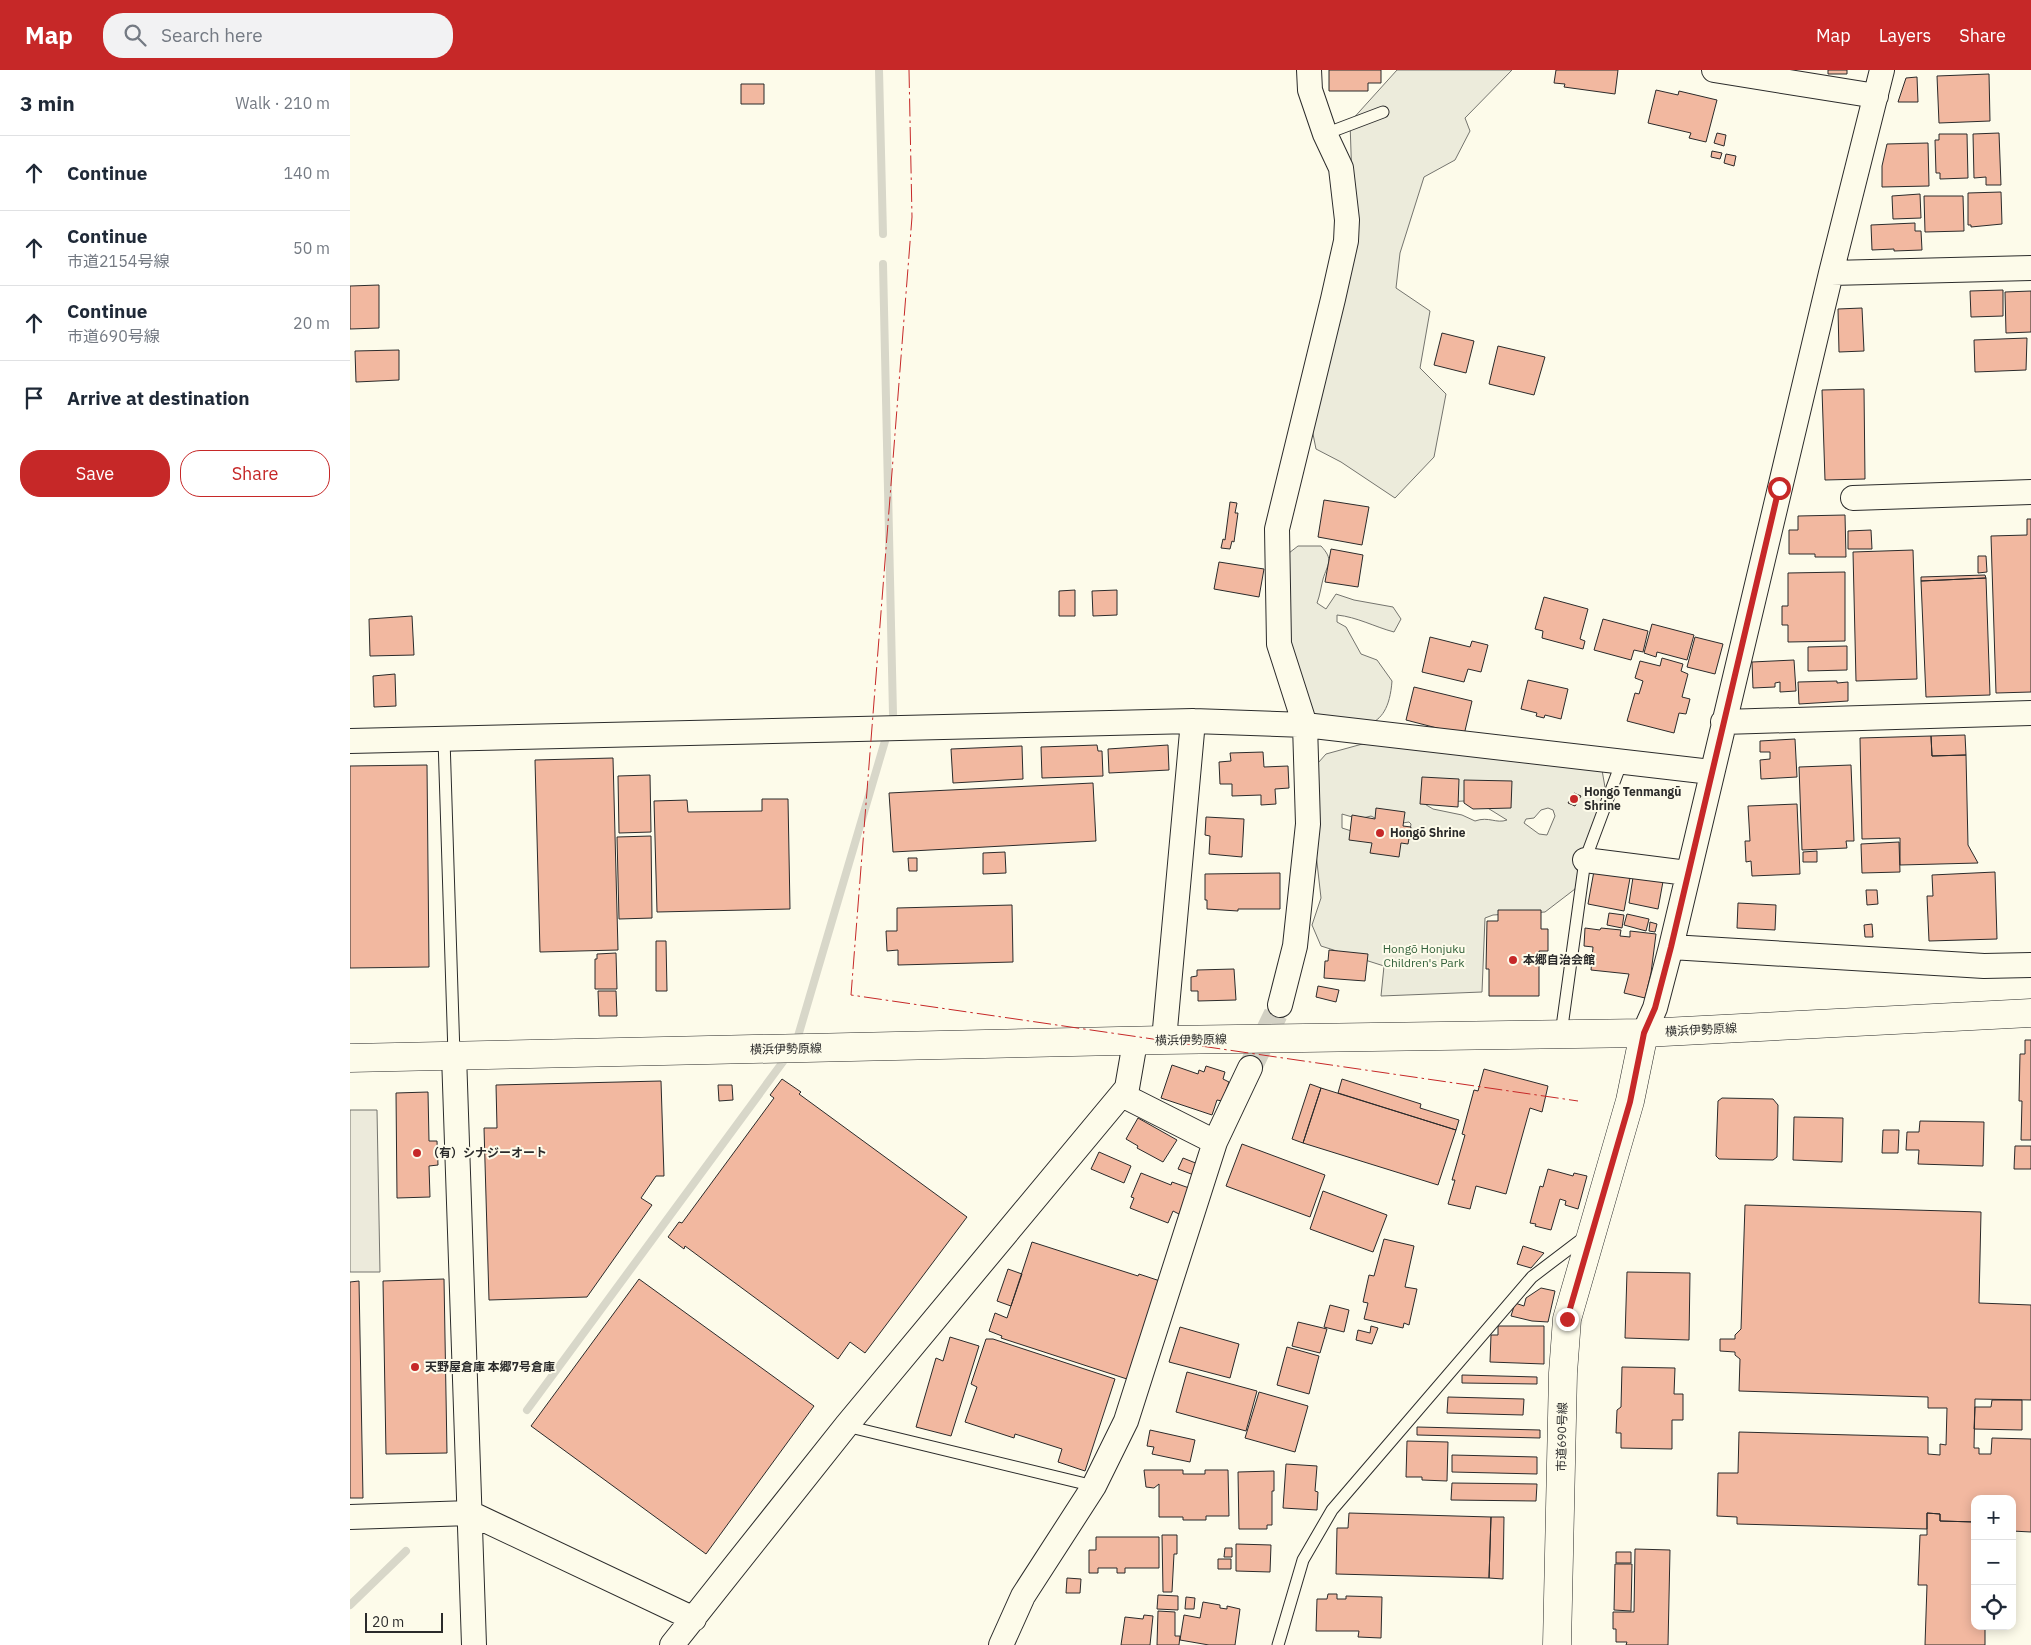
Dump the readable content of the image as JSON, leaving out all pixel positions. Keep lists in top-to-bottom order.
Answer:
{
  "streets": {
    "main road": ["横浜伊勢原線", "市道690号線"]
  },
  "crossings": [
    ["横浜伊勢原線", "市道690号線"]
  ],
  "parks": ["Hongō Honjuku Children's Park"],
  "places": [
    "Hongō Tenmangū Shrine",
    "Hongō Shrine",
    "本郷自治会館",
    "（有）シナジーオート",
    "天野屋倉庫 本郷7号倉庫"
  ],
  "scale_bar": "20 m",
  "page": {
    "header": "Map",
    "search": "Search here",
    "nav": ["Map", "Layers", "Share"],
    "heading": ["3 min", "Walk · 210 m"],
    "list": [
      ["Continue", "140 m"],
      ["Continue", "市道2154号線", "50 m"],
      ["Continue", "市道690号線", "20 m"],
      "Arrive at destination"
    ],
    "buttons": ["Save", "Share"],
    "map_buttons": ["+", "−"],
    "scale": "20 m"
  }
}
